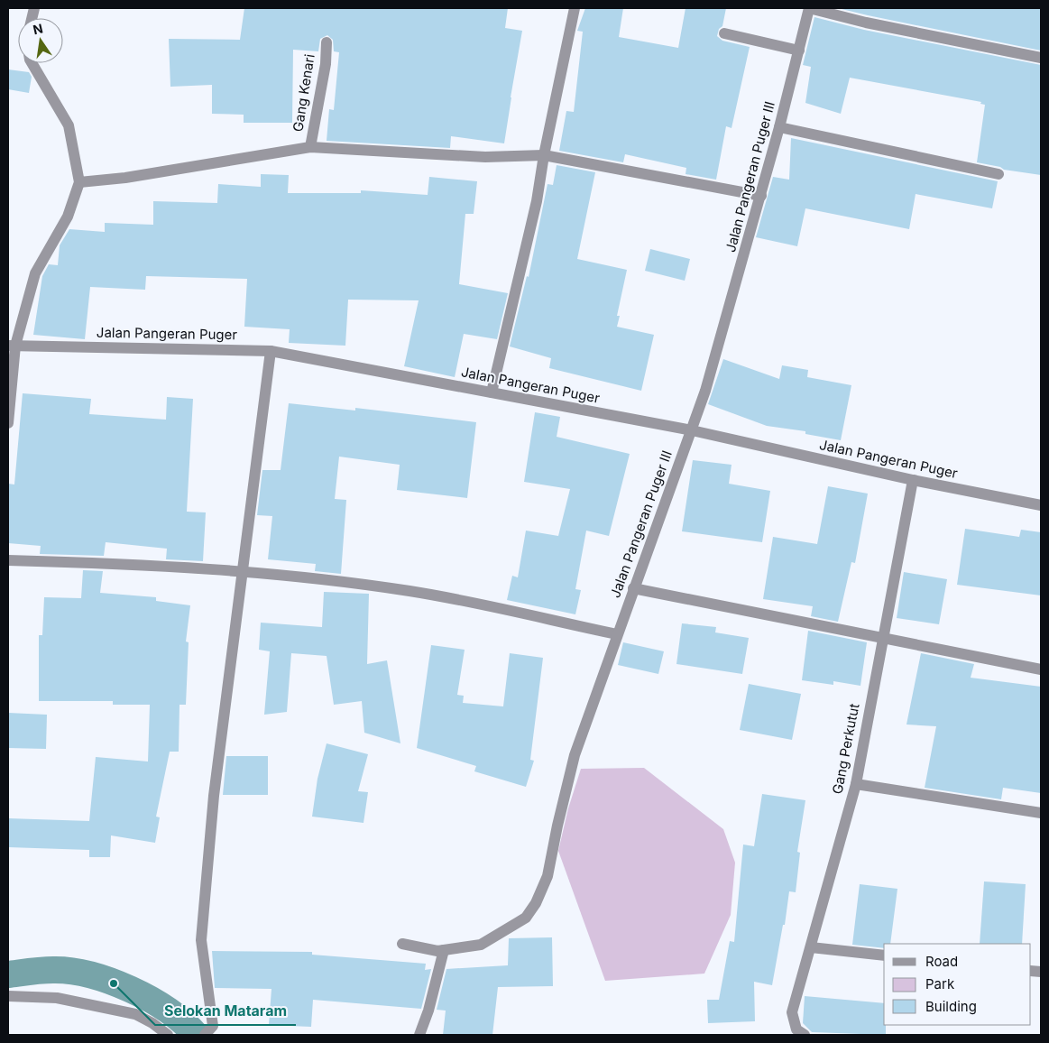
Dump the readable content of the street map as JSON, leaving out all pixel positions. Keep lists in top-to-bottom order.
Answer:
{
  "streets": {
    "street": [
      "Gang Kenari",
      "Jalan Pangeran Puger III",
      "Jalan Pangeran Puger",
      "Gang Perkutut"
    ]
  },
  "crossings": [
    ["Jalan Pangeran Puger III", "Jalan Pangeran Puger"],
    ["Jalan Pangeran Puger", "Gang Perkutut"]
  ],
  "places": ["Selokan Mataram"],
  "legend": ["Road", "Park", "Building"],
  "north": "top"
}
